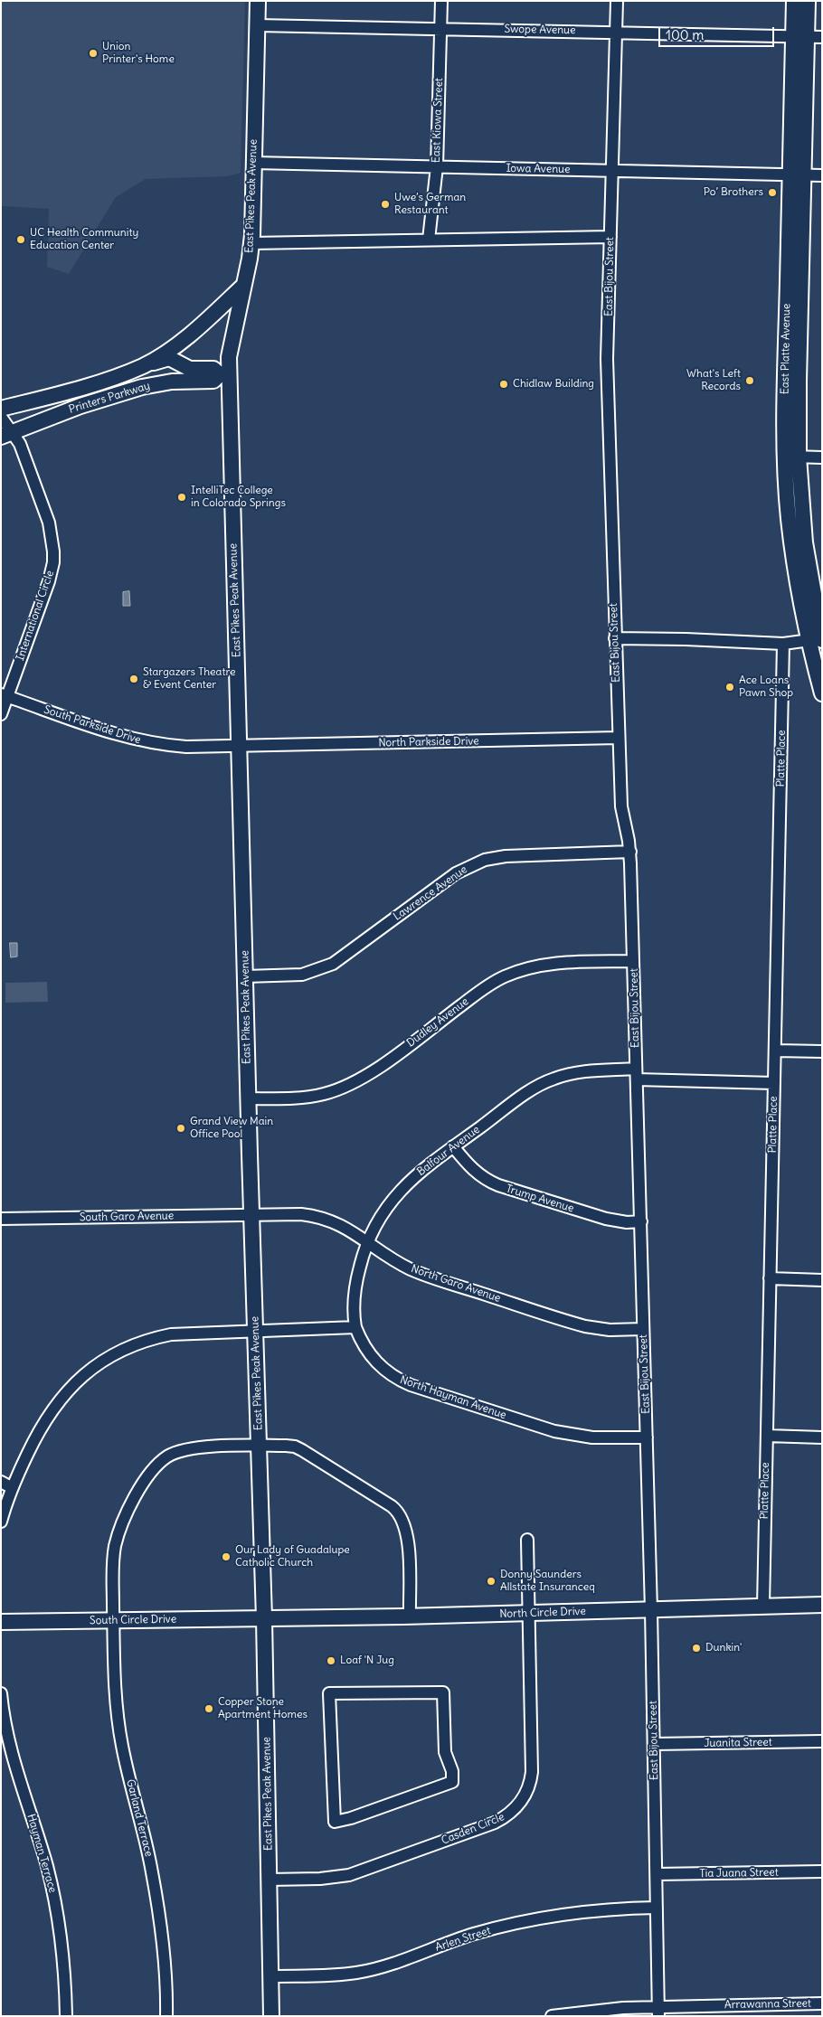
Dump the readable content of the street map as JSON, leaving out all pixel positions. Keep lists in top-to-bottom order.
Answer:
{
  "streets": {
    "main road": [
      "East Pikes Peak Avenue",
      "East Platte Avenue",
      "Printers Parkway",
      "North Circle Drive",
      "South Circle Drive"
    ],
    "street": [
      "Swope Avenue",
      "East Kiowa Street",
      "Iowa Avenue",
      "East Bijou Street",
      "International Circle",
      "South Parkside Drive",
      "North Parkside Drive",
      "Platte Place",
      "Lawrence Avenue",
      "Dudley Avenue",
      "Balfour Avenue",
      "Trump Avenue",
      "South Garo Avenue",
      "North Garo Avenue",
      "North Hayman Avenue",
      "Juanita Street",
      "Garland Terrace",
      "Casden Circle",
      "Hayman Terrace",
      "Tia Juana Street",
      "Arlen Street",
      "Arrawanna Street"
    ]
  },
  "crossings": [
    ["Swope Avenue", "East Kiowa Street"],
    ["Swope Avenue", "East Pikes Peak Avenue"],
    ["Swope Avenue", "East Bijou Street"],
    ["Swope Avenue", "East Platte Avenue"],
    ["East Kiowa Street", "Iowa Avenue"],
    ["Iowa Avenue", "East Pikes Peak Avenue"],
    ["Iowa Avenue", "East Bijou Street"],
    ["Iowa Avenue", "East Platte Avenue"],
    ["East Pikes Peak Avenue", "Printers Parkway"],
    ["East Pikes Peak Avenue", "South Parkside Drive"],
    ["East Pikes Peak Avenue", "North Parkside Drive"],
    ["East Pikes Peak Avenue", "Lawrence Avenue"],
    ["East Pikes Peak Avenue", "Dudley Avenue"],
    ["East Pikes Peak Avenue", "South Garo Avenue"],
    ["East Pikes Peak Avenue", "North Garo Avenue"],
    ["East Pikes Peak Avenue", "North Circle Drive"],
    ["East Pikes Peak Avenue", "South Circle Drive"],
    ["East Pikes Peak Avenue", "Garland Terrace"],
    ["East Pikes Peak Avenue", "Casden Circle"],
    ["East Pikes Peak Avenue", "Arlen Street"],
    ["East Bijou Street", "North Parkside Drive"],
    ["East Bijou Street", "Lawrence Avenue"],
    ["East Bijou Street", "Dudley Avenue"],
    ["East Bijou Street", "Balfour Avenue"],
    ["East Bijou Street", "Trump Avenue"],
    ["East Bijou Street", "North Garo Avenue"],
    ["East Bijou Street", "North Hayman Avenue"],
    ["East Bijou Street", "North Circle Drive"],
    ["East Bijou Street", "Juanita Street"],
    ["East Bijou Street", "Tia Juana Street"],
    ["East Bijou Street", "Arlen Street"],
    ["East Bijou Street", "Arrawanna Street"],
    ["Printers Parkway", "International Circle"],
    ["International Circle", "South Parkside Drive"],
    ["South Parkside Drive", "North Parkside Drive"],
    ["Platte Place", "Balfour Avenue"],
    ["Platte Place", "North Circle Drive"],
    ["Balfour Avenue", "Trump Avenue"],
    ["Balfour Avenue", "North Garo Avenue"],
    ["Balfour Avenue", "North Hayman Avenue"],
    ["South Garo Avenue", "North Garo Avenue"],
    ["North Circle Drive", "South Circle Drive"],
    ["North Circle Drive", "Garland Terrace"],
    ["North Circle Drive", "Casden Circle"],
    ["South Circle Drive", "Garland Terrace"]
  ],
  "places": [
    "Union Printer's Home",
    "Po’ Brothers",
    "Uwe’s German Restaurant",
    "UC Health Community Education Center",
    "What's Left Records",
    "Chidlaw Building",
    "IntelliTec College in Colorado Springs",
    "Stargazers Theatre & Event Center",
    "Ace Loans Pawn Shop",
    "Grand View Main Office Pool",
    "Our Lady of Guadalupe Catholic Church",
    "Donny Saunders Allstate Insuranceq",
    "Dunkin'",
    "Loaf 'N Jug",
    "Copper Stone Apartment Homes"
  ],
  "scale_bar": "100 m"
}
